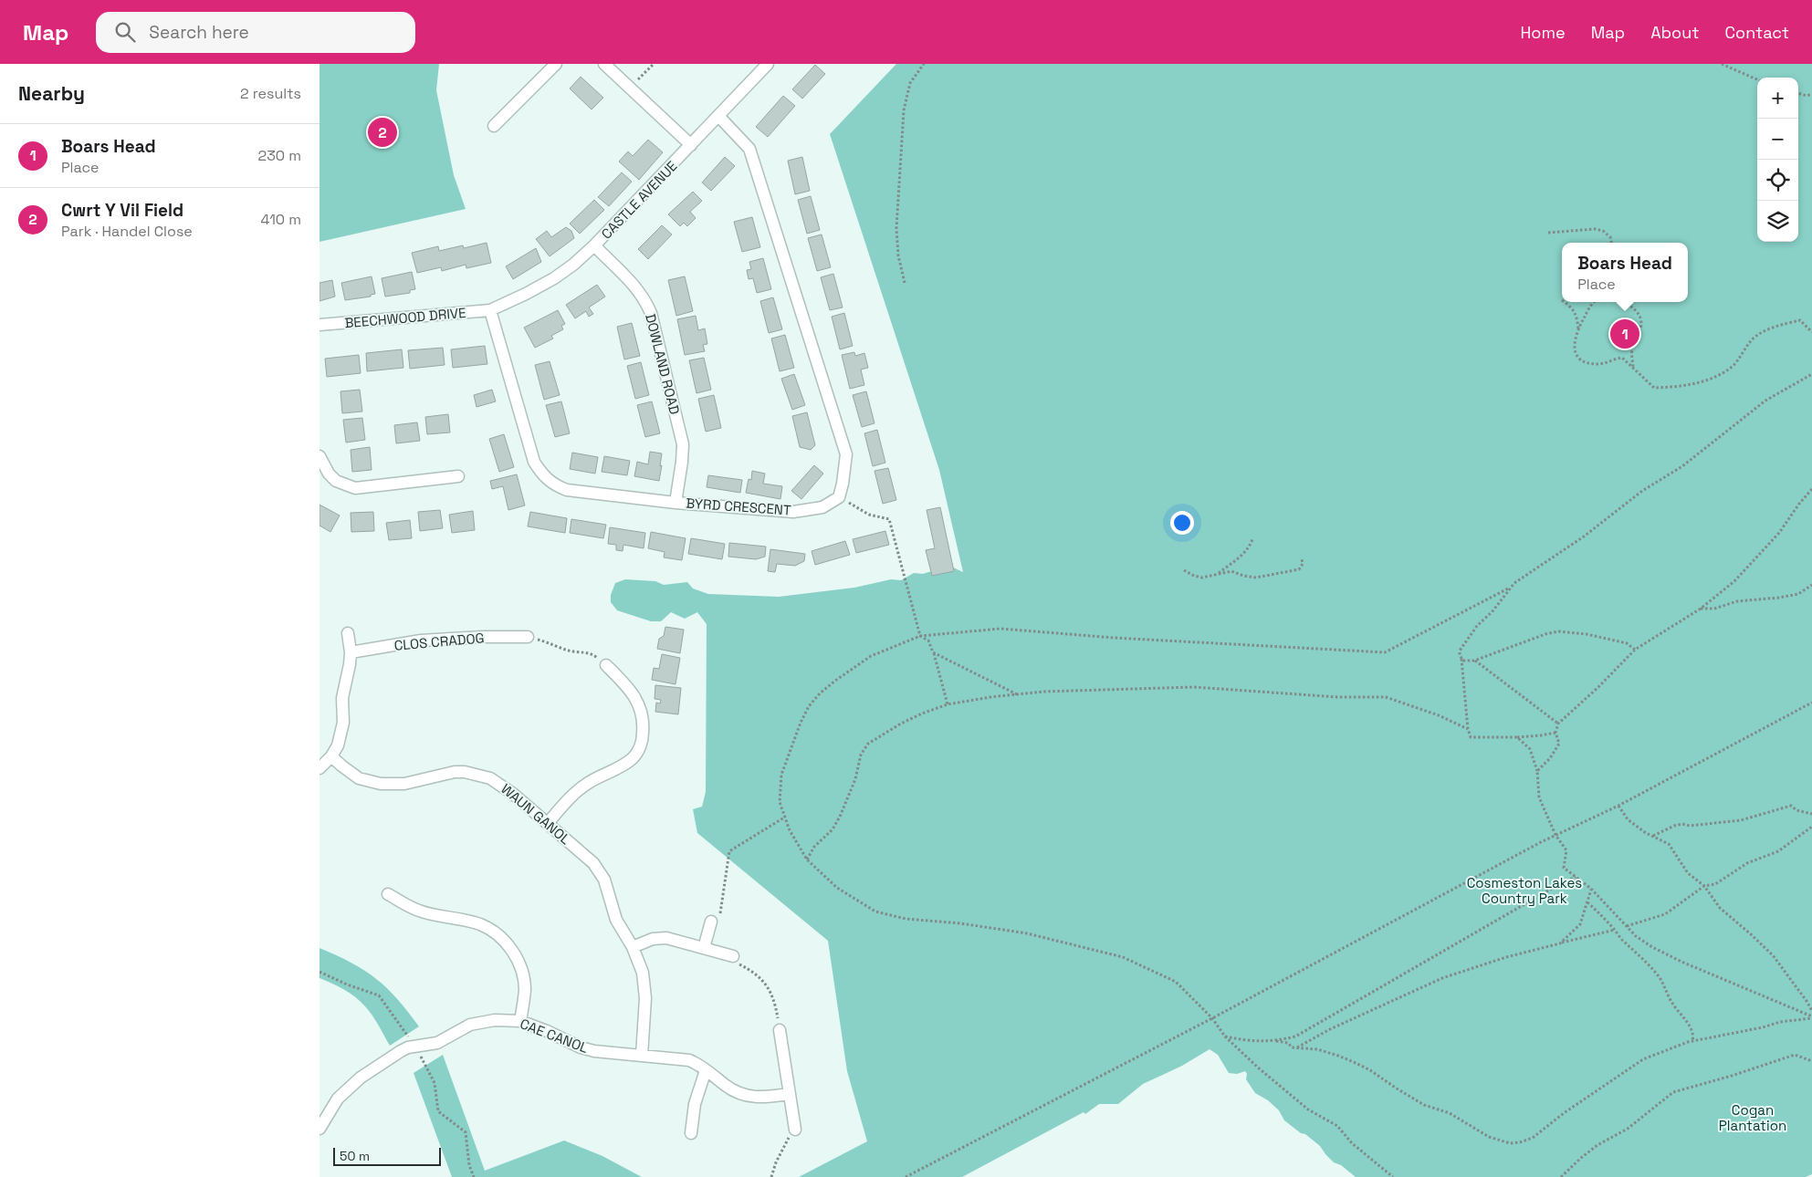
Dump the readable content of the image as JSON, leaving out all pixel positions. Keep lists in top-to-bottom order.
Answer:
{
  "streets": {
    "street": [
      "CASTLE AVENUE",
      "BEECHWOOD DRIVE",
      "DOWLAND ROAD",
      "BYRD CRESCENT",
      "CLOS CRADOG",
      "WAUN GANOL",
      "CAE CANOL"
    ]
  },
  "crossings": [
    ["CASTLE AVENUE", "BEECHWOOD DRIVE"],
    ["CASTLE AVENUE", "DOWLAND ROAD"],
    ["CASTLE AVENUE", "BYRD CRESCENT"],
    ["BEECHWOOD DRIVE", "BYRD CRESCENT"],
    ["DOWLAND ROAD", "BYRD CRESCENT"],
    ["WAUN GANOL", "CAE CANOL"]
  ],
  "parks": ["Cosmeston Lakes Country Park", "Cogan Plantation"],
  "scale_bar": "50 m",
  "page": {
    "header": "Map",
    "search": "Search here",
    "nav": [
      "Home",
      "Map",
      "About",
      "Contact"
    ],
    "heading": ["Nearby", "2 results"],
    "map_buttons": ["+", "−"],
    "pins": ["2", "1"],
    "list": [
      {
        "mark": "1",
        "name": "Boars Head",
        "note": "Place",
        "value": "230 m"
      },
      {
        "mark": "2",
        "name": "Cwrt Y Vil Field",
        "note": "Park · Handel Close",
        "value": "410 m"
      }
    ],
    "popup": ["Boars Head", "Place"],
    "scale": "50 m"
  }
}
